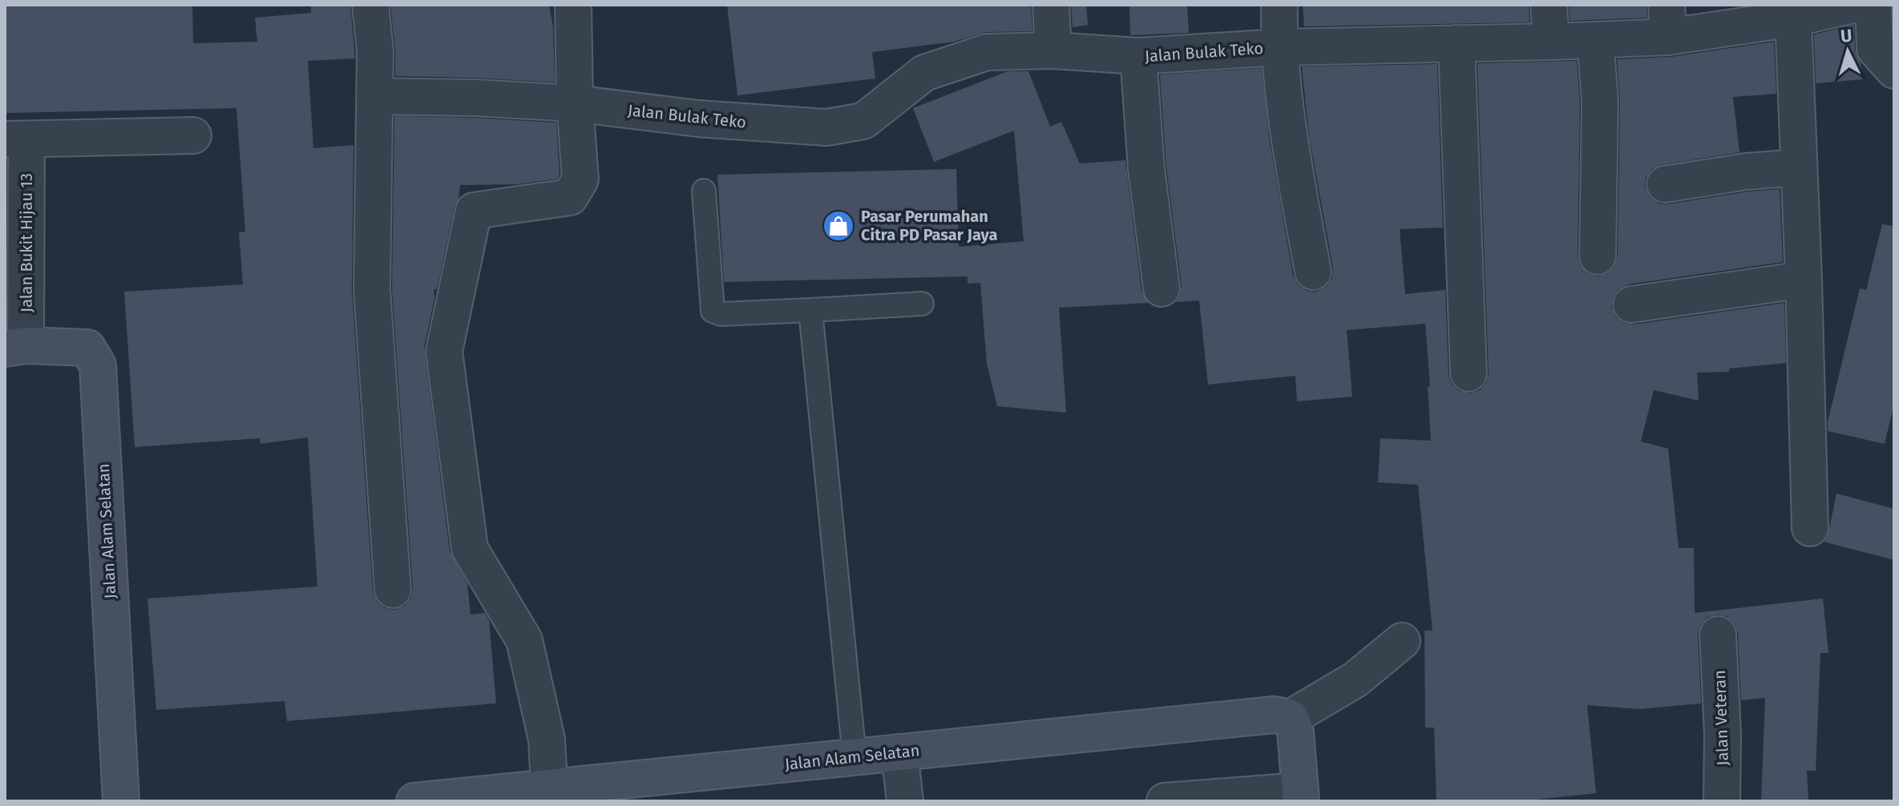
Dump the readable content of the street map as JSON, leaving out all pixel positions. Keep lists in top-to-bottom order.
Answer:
{
  "streets": {
    "street": [
      "Jalan Bulak Teko",
      "Jalan Bukit Hijau 13",
      "Jalan Alam Selatan",
      "Jalan Veteran"
    ]
  },
  "crossings": [
    ["Jalan Bukit Hijau 13", "Jalan Alam Selatan"]
  ],
  "places": {
    "shop": ["Pasar Perumahan Citra PD Pasar Jaya"]
  },
  "north": "top"
}
